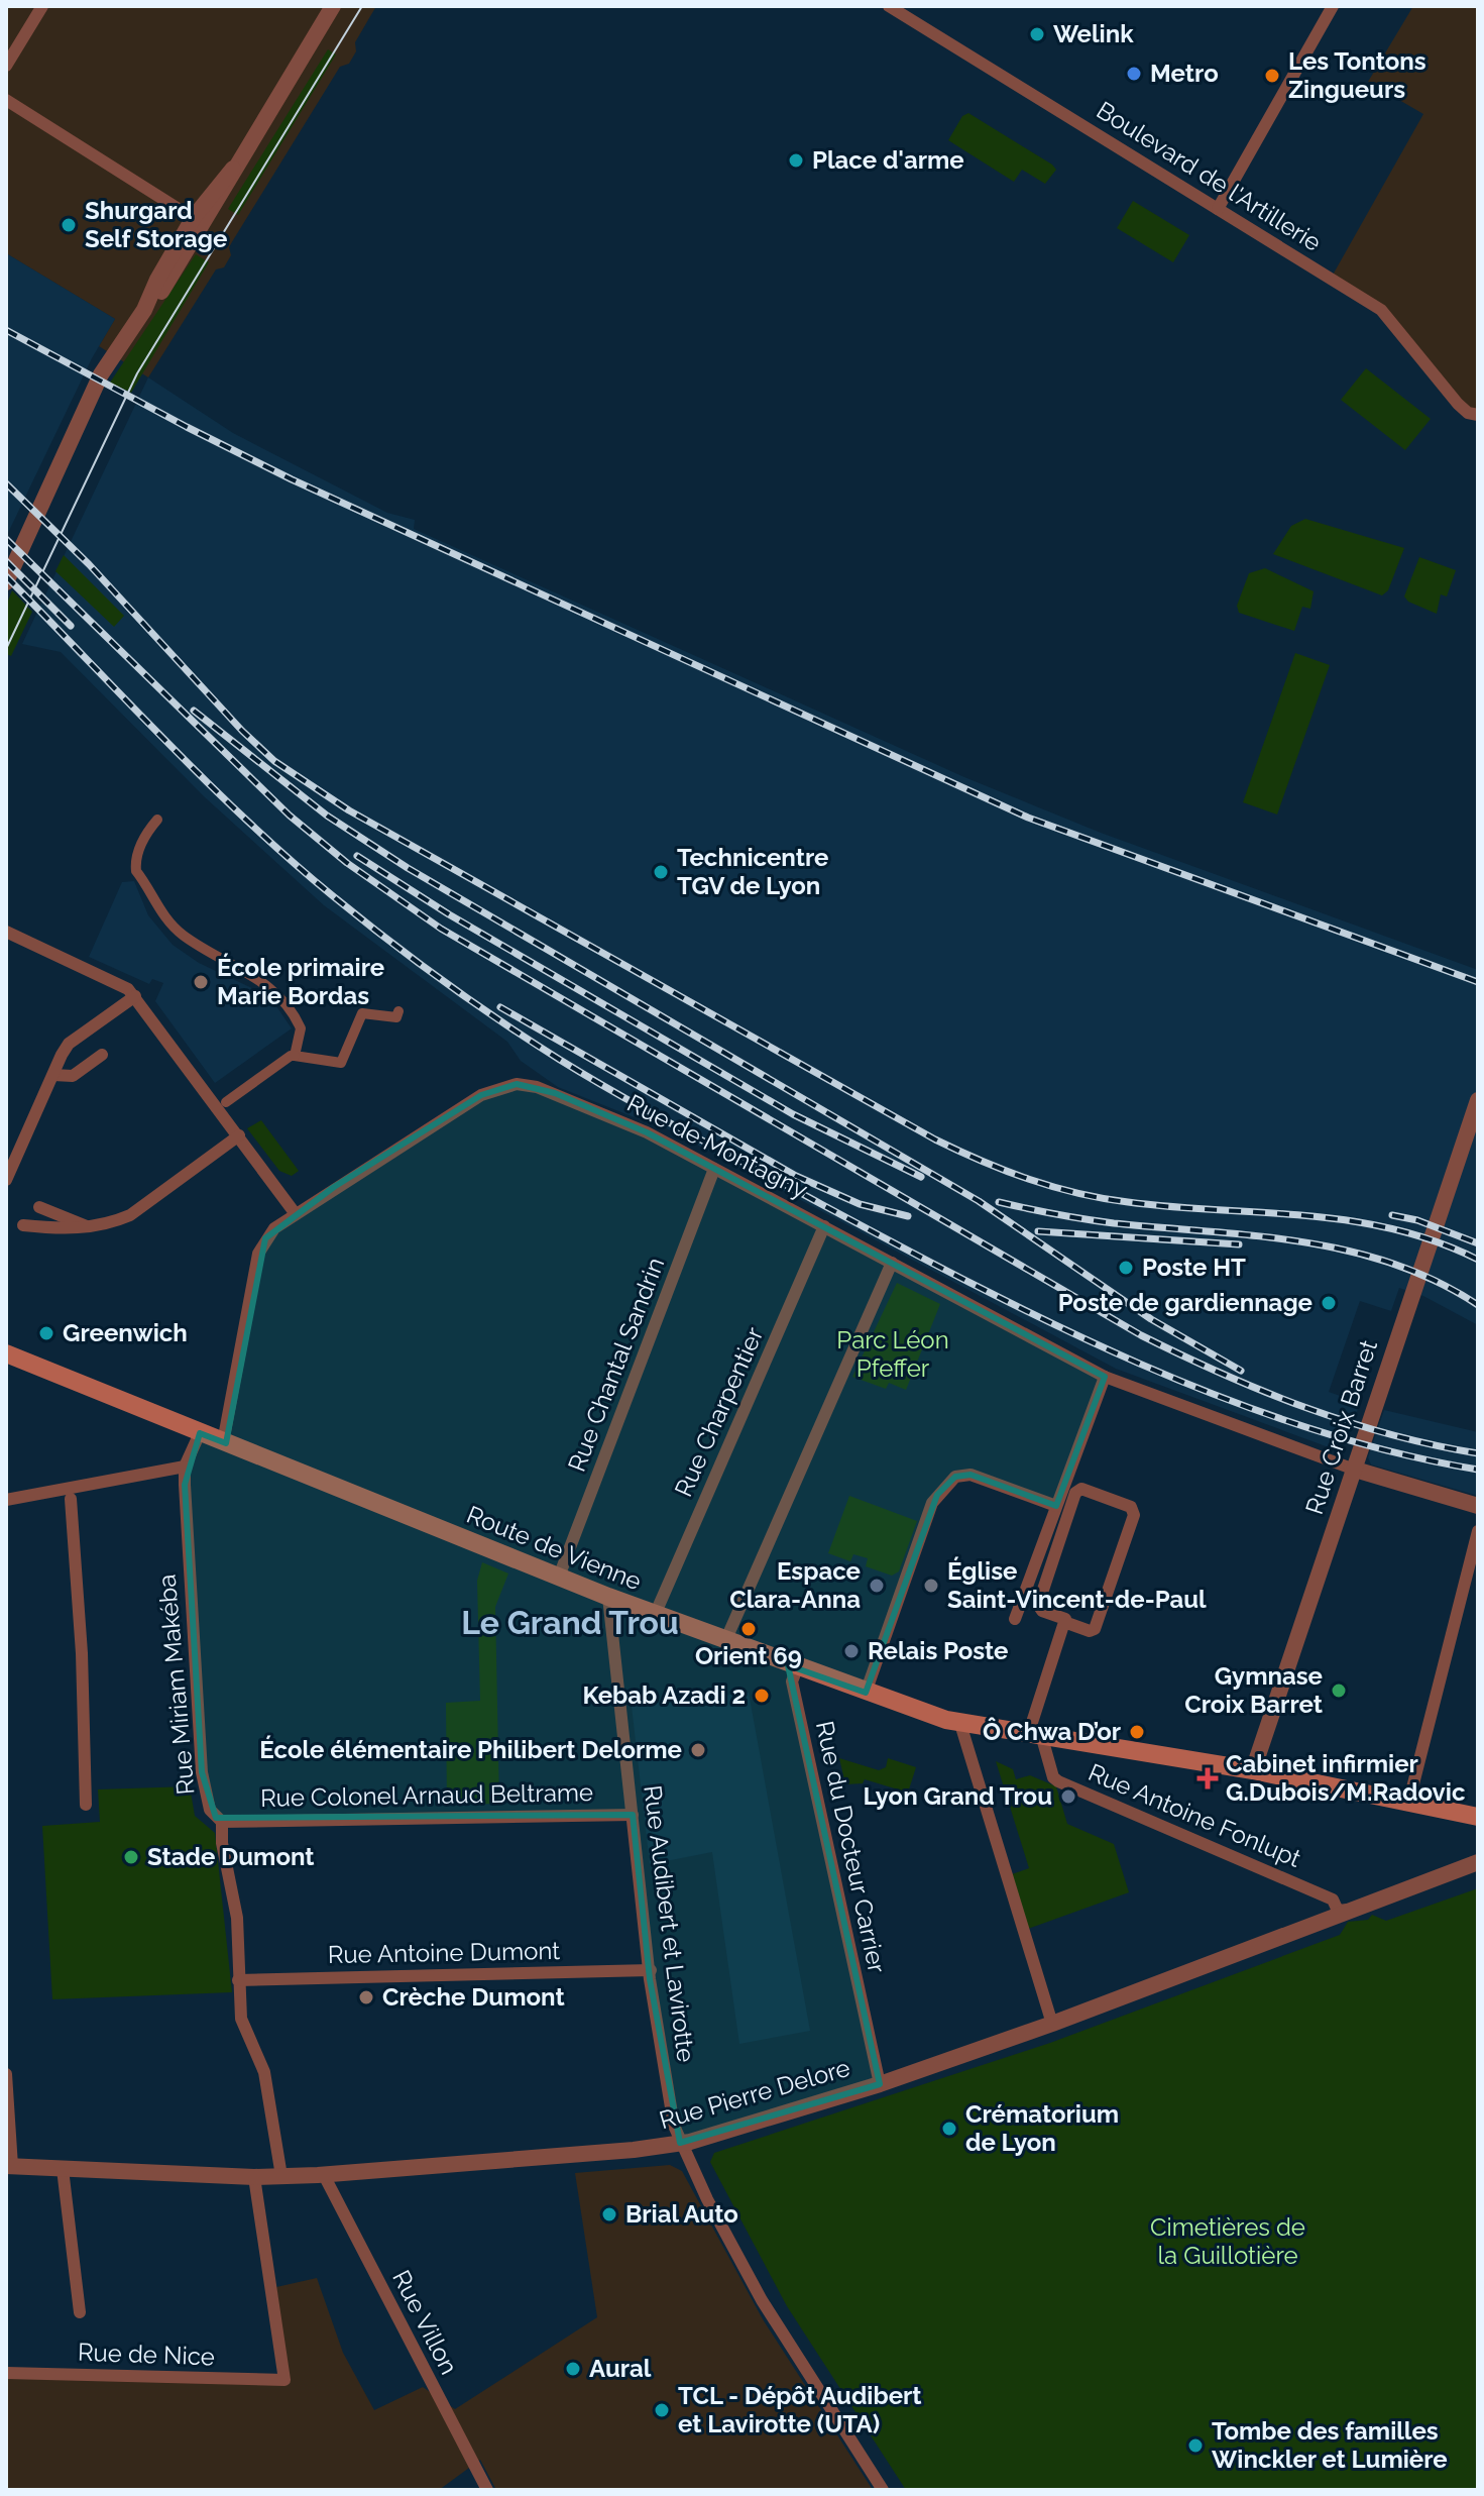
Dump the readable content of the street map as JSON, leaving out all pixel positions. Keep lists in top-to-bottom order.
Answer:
{
  "streets": {
    "main road": ["Route de Vienne"],
    "street": [
      "Boulevard de l'Artillerie",
      "Rue de Montagny",
      "Rue Chantal Sandrin",
      "Rue Charpentier",
      "Rue Croix Barret",
      "Rue Miriam Makéba",
      "Rue Colonel Arnaud Beltrame",
      "Rue Antoine Fonlupt",
      "Rue du Docteur Carrier",
      "Rue Audibert et Lavirotte",
      "Rue Antoine Dumont",
      "Rue Pierre Delore",
      "Rue Villon",
      "Rue de Nice"
    ]
  },
  "crossings": [
    ["Rue de Montagny", "Rue Chantal Sandrin"],
    ["Rue de Montagny", "Rue Charpentier"],
    ["Rue de Montagny", "Rue Croix Barret"],
    ["Rue de Montagny", "Route de Vienne"],
    ["Rue Chantal Sandrin", "Route de Vienne"],
    ["Rue Charpentier", "Route de Vienne"],
    ["Rue Croix Barret", "Route de Vienne"],
    ["Route de Vienne", "Rue Antoine Fonlupt"],
    ["Route de Vienne", "Rue du Docteur Carrier"],
    ["Route de Vienne", "Rue Audibert et Lavirotte"],
    ["Rue Miriam Makéba", "Rue Colonel Arnaud Beltrame"],
    ["Rue Miriam Makéba", "Rue Antoine Dumont"],
    ["Rue Miriam Makéba", "Rue Pierre Delore"],
    ["Rue Colonel Arnaud Beltrame", "Rue Audibert et Lavirotte"],
    ["Rue Antoine Fonlupt", "Rue Pierre Delore"],
    ["Rue du Docteur Carrier", "Rue Pierre Delore"],
    ["Rue Audibert et Lavirotte", "Rue Antoine Dumont"],
    ["Rue Audibert et Lavirotte", "Rue Pierre Delore"],
    ["Rue Pierre Delore", "Rue Villon"],
    ["Rue Pierre Delore", "Rue de Nice"]
  ],
  "districts": ["Le Grand Trou"],
  "parks": ["Parc Léon Pfeffer", "Cimetières de la Guillotière"],
  "places": {
    "other": [
      "Welink",
      "Metro",
      "Les Tontons Zingueurs",
      "Place d'arme",
      "Shurgard Self Storage",
      "Technicentre TGV de Lyon",
      "École primaire Marie Bordas",
      "Poste HT",
      "Poste de gardiennage",
      "Greenwich",
      "Espace Clara-Anna",
      "Église Saint-Vincent-de-Paul",
      "Orient 69",
      "Relais Poste",
      "Gymnase Croix Barret",
      "Kebab Azadi 2",
      "Ô Chwa D’or",
      "École élémentaire Philibert Delorme",
      "Lyon Grand Trou",
      "Stade Dumont",
      "Crèche Dumont",
      "Crématorium de Lyon",
      "Brial Auto",
      "Aural",
      "TCL - Dépôt Audibert et Lavirotte (UTA)",
      "Tombe des familles Winckler et Lumière"
    ],
    "health": ["Cabinet infirmier G.Dubois/M.Radovic"]
  }
}
